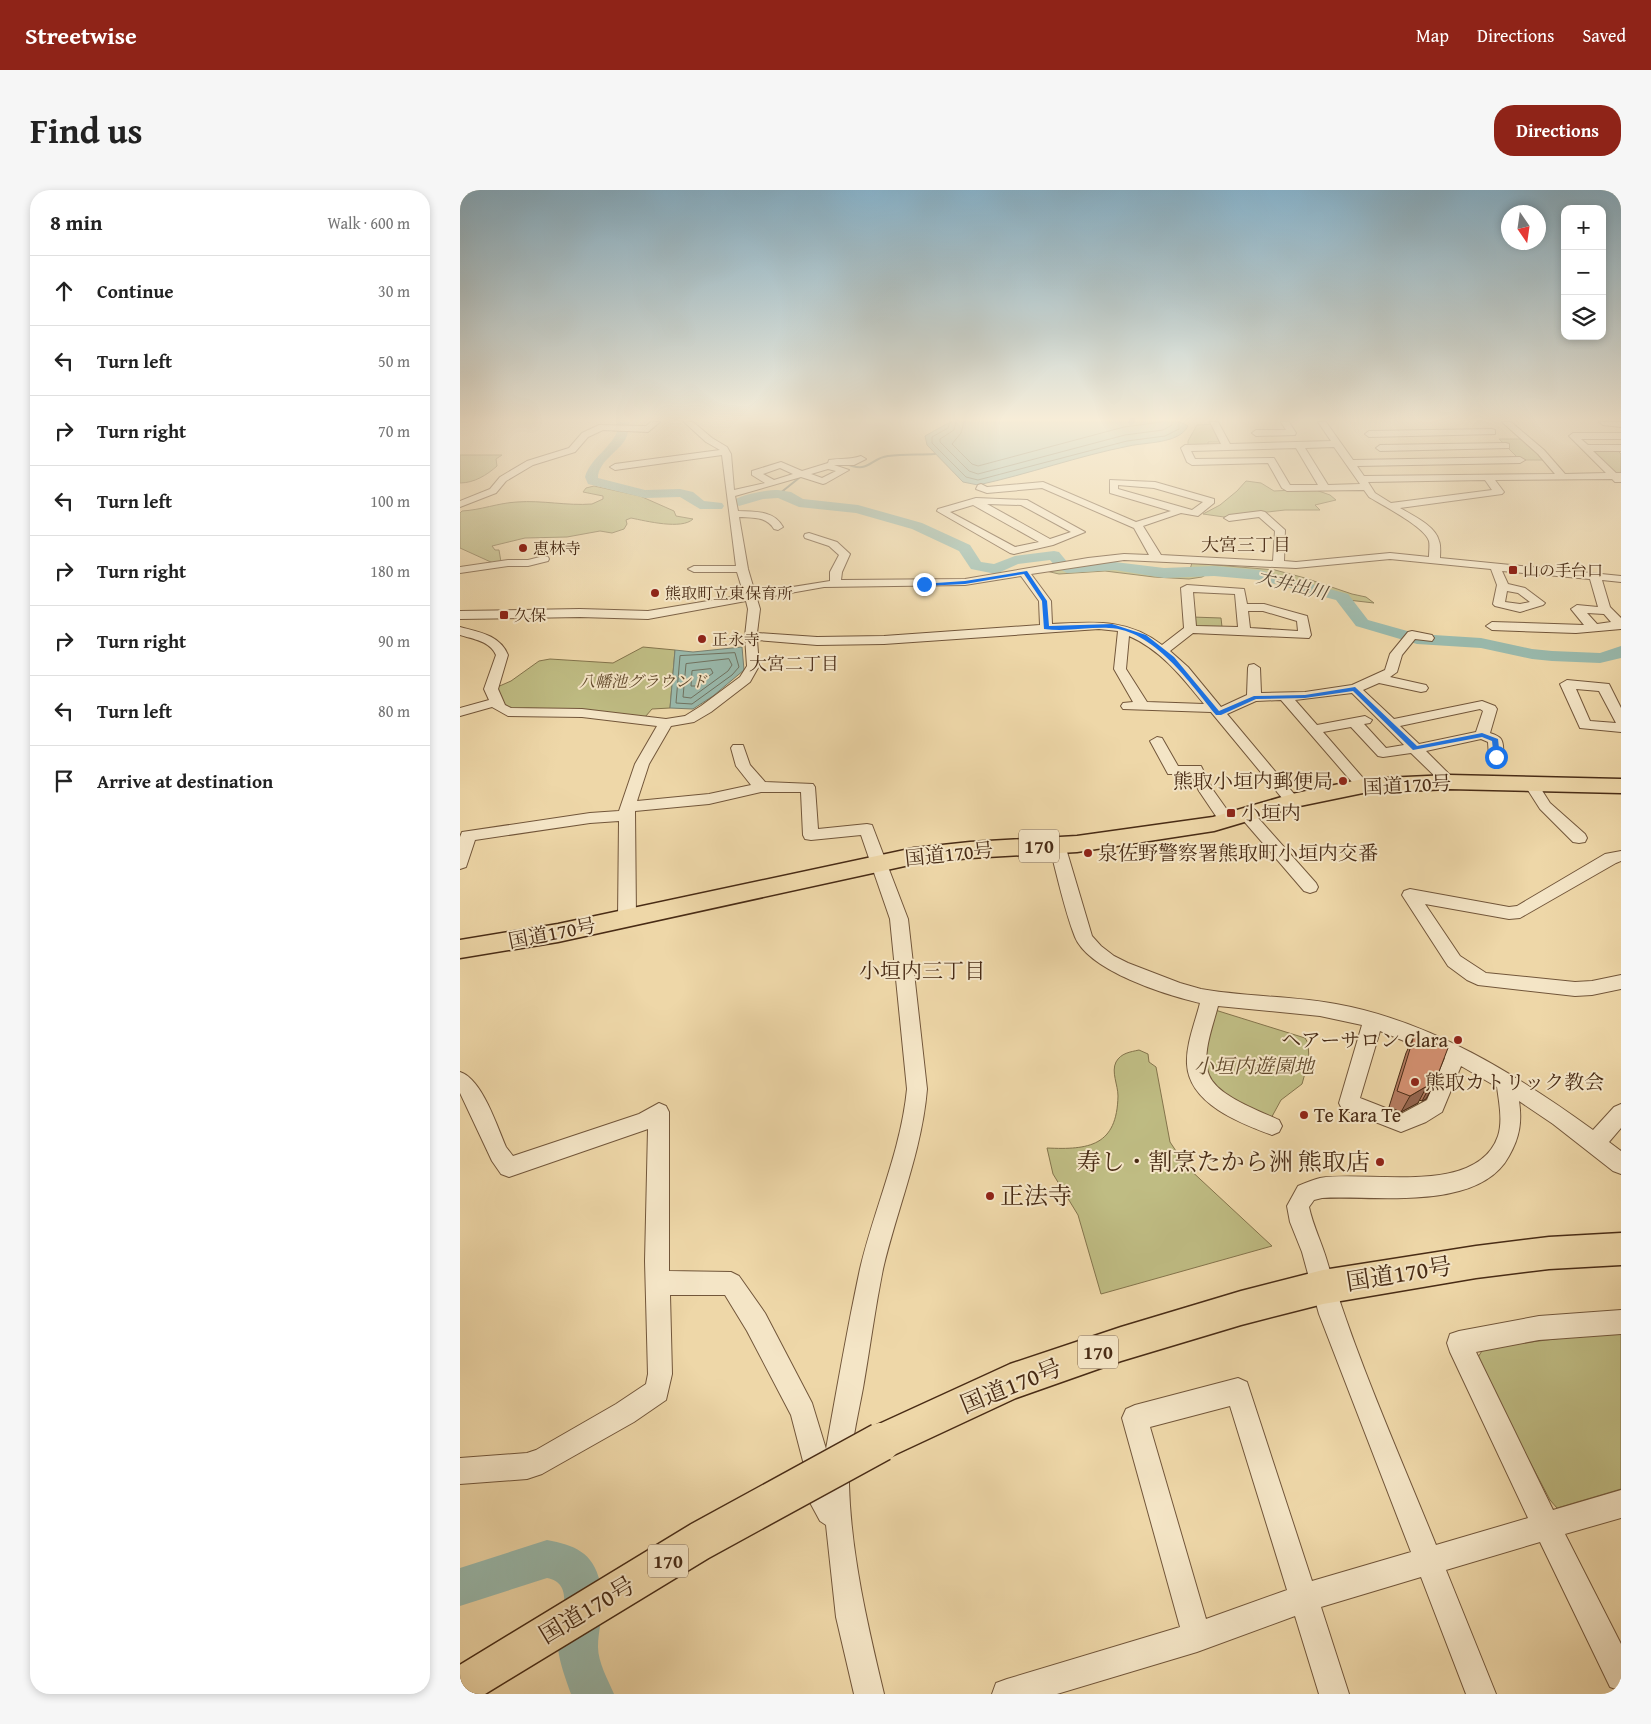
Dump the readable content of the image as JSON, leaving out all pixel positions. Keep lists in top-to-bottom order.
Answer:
{
  "streets": {
    "highway": ["国道170号", "170"]
  },
  "districts": ["大宮三丁目", "大宮二丁目", "小垣内三丁目"],
  "water": ["大井出川"],
  "parks": ["八幡池グラウンド", "小垣内遊園地"],
  "places": {
    "other": [
      "恵林寺",
      "熊取町立東保育所",
      "正永寺",
      "熊取小垣内郵便局",
      "泉佐野警察署熊取町小垣内交番",
      "ヘアーサロン Clara",
      "熊取カトリック教会",
      "Te Kara Te",
      "寿し・割烹たから洲 熊取店",
      "正法寺"
    ],
    "transit": ["山の手台口", "久保", "小垣内"]
  },
  "north": "bottom",
  "page": {
    "header": "Streetwise",
    "nav": ["Map", "Directions", "Saved"],
    "title": "Find us",
    "buttons": "Directions",
    "heading": ["8 min", "Walk · 600 m"],
    "map_buttons": ["+", "−"],
    "list": [
      ["Continue", "30 m"],
      ["Turn left", "50 m"],
      ["Turn right", "70 m"],
      ["Turn left", "100 m"],
      ["Turn right", "180 m"],
      ["Turn right", "90 m"],
      ["Turn left", "80 m"],
      "Arrive at destination"
    ]
  }
}
